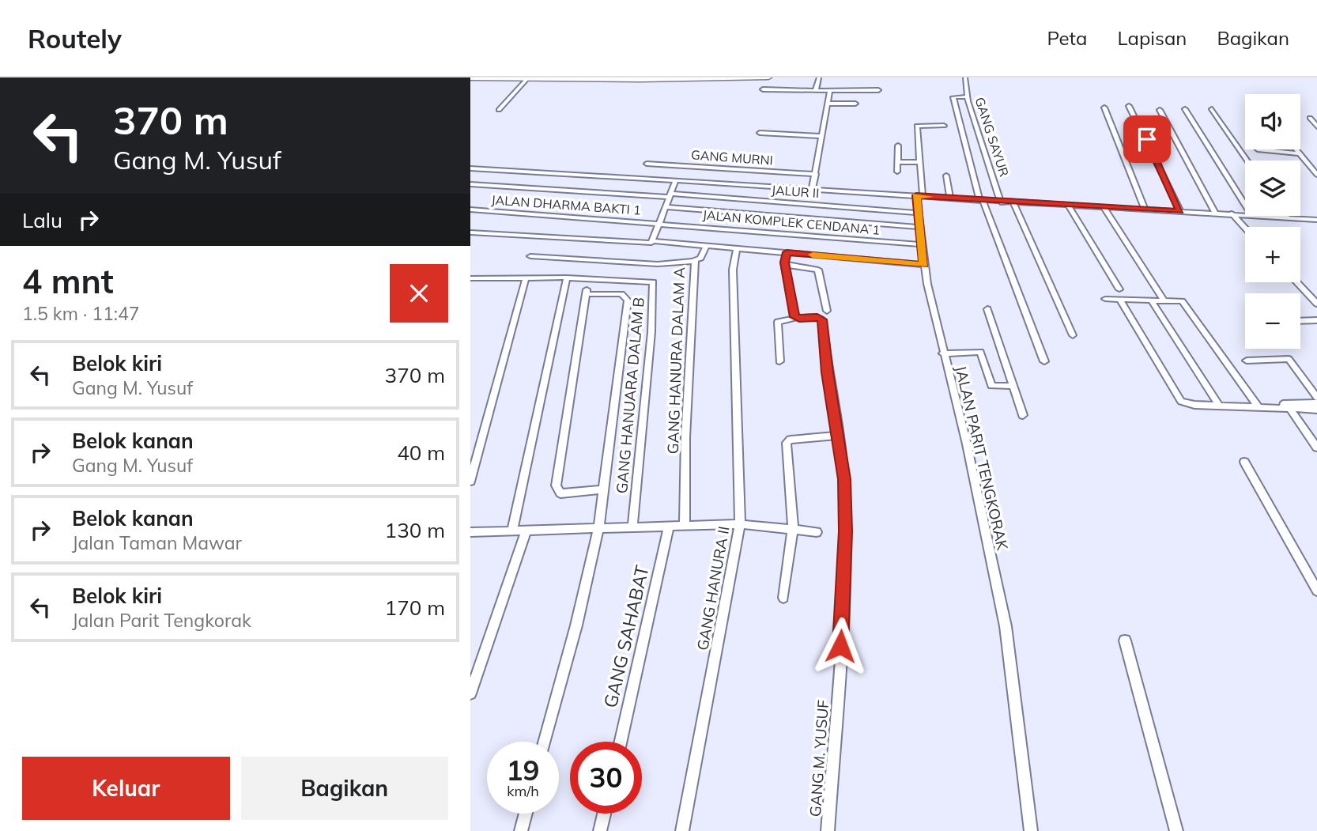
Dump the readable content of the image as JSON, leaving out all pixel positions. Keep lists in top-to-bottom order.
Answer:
{
  "streets": {
    "street": [
      "GANG SAYUR",
      "GANG MURNI",
      "JALUR II",
      "JALAN DHARMA BAKTI 1",
      "JALAN KOMPLEK CENDANA 1",
      "GANG HANURA DALAM A",
      "GANG HANUARA DALAM B",
      "JALAN PARIT TENGKORAK",
      "GANG HANURA II",
      "GANG SAHABAT",
      "GANG M. YUSUF"
    ]
  },
  "crossings": [
    ["JALUR II", "JALAN PARIT TENGKORAK"],
    ["JALAN DHARMA BAKTI 1", "JALAN KOMPLEK CENDANA 1"],
    ["JALAN KOMPLEK CENDANA 1", "JALAN PARIT TENGKORAK"]
  ],
  "page": {
    "header": "Routely",
    "nav": ["Peta", "Lapisan", "Bagikan"],
    "turn": ["370 m", "Gang M. Yusuf"],
    "map_buttons": ["+", "−"],
    "then": "Lalu",
    "heading": ["4 mnt", "1.5 km · 11:47"],
    "list": [
      {
        "name": "Belok kiri",
        "note": "Gang M. Yusuf",
        "value": "370 m"
      },
      {
        "name": "Belok kanan",
        "note": "Gang M. Yusuf",
        "value": "40 m"
      },
      {
        "name": "Belok kanan",
        "note": "Jalan Taman Mawar",
        "value": "130 m"
      },
      {
        "name": "Belok kiri",
        "note": "Jalan Parit Tengkorak",
        "value": "170 m"
      }
    ],
    "speed": "19 km/h",
    "limit": "30",
    "buttons": ["Keluar", "Bagikan"]
  }
}
